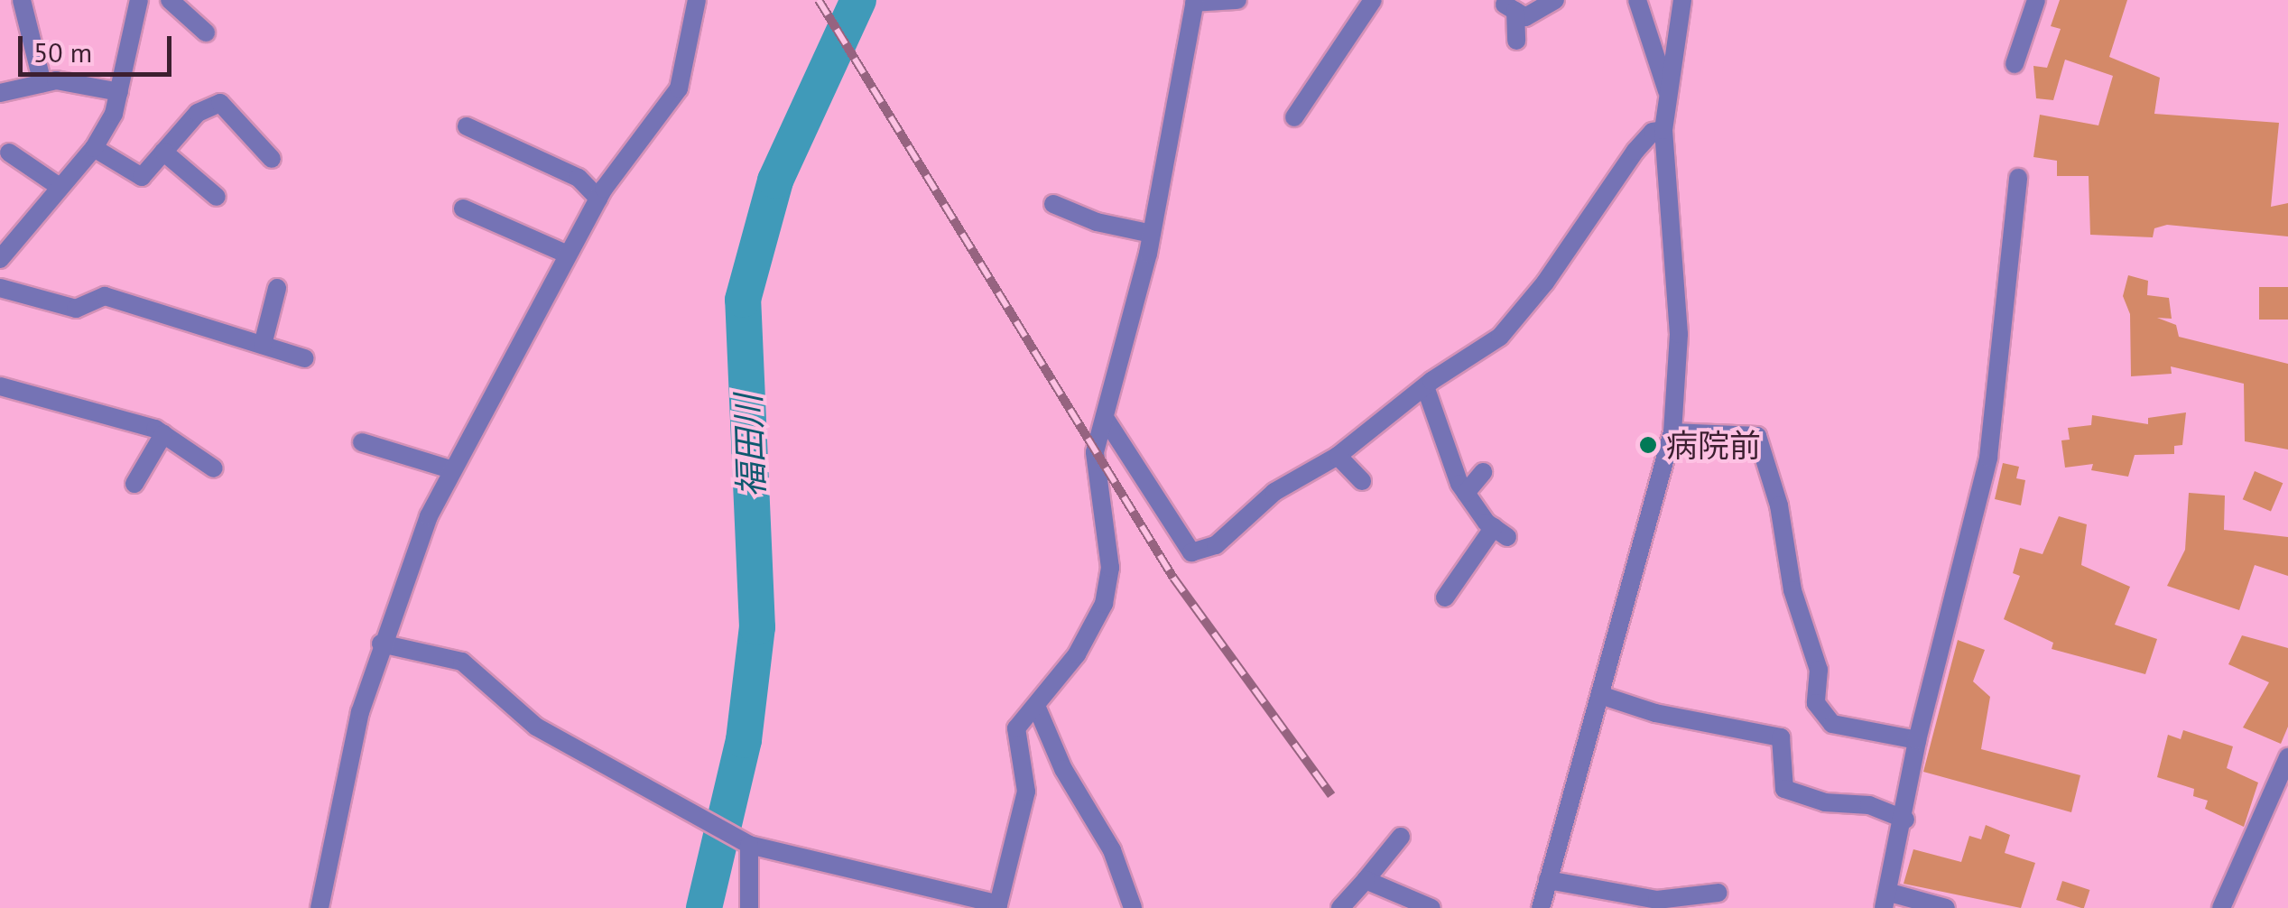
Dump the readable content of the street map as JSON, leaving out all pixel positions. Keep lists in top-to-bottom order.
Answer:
{
  "water": ["福田川"],
  "places": ["病院前"],
  "scale_bar": "50 m"
}
